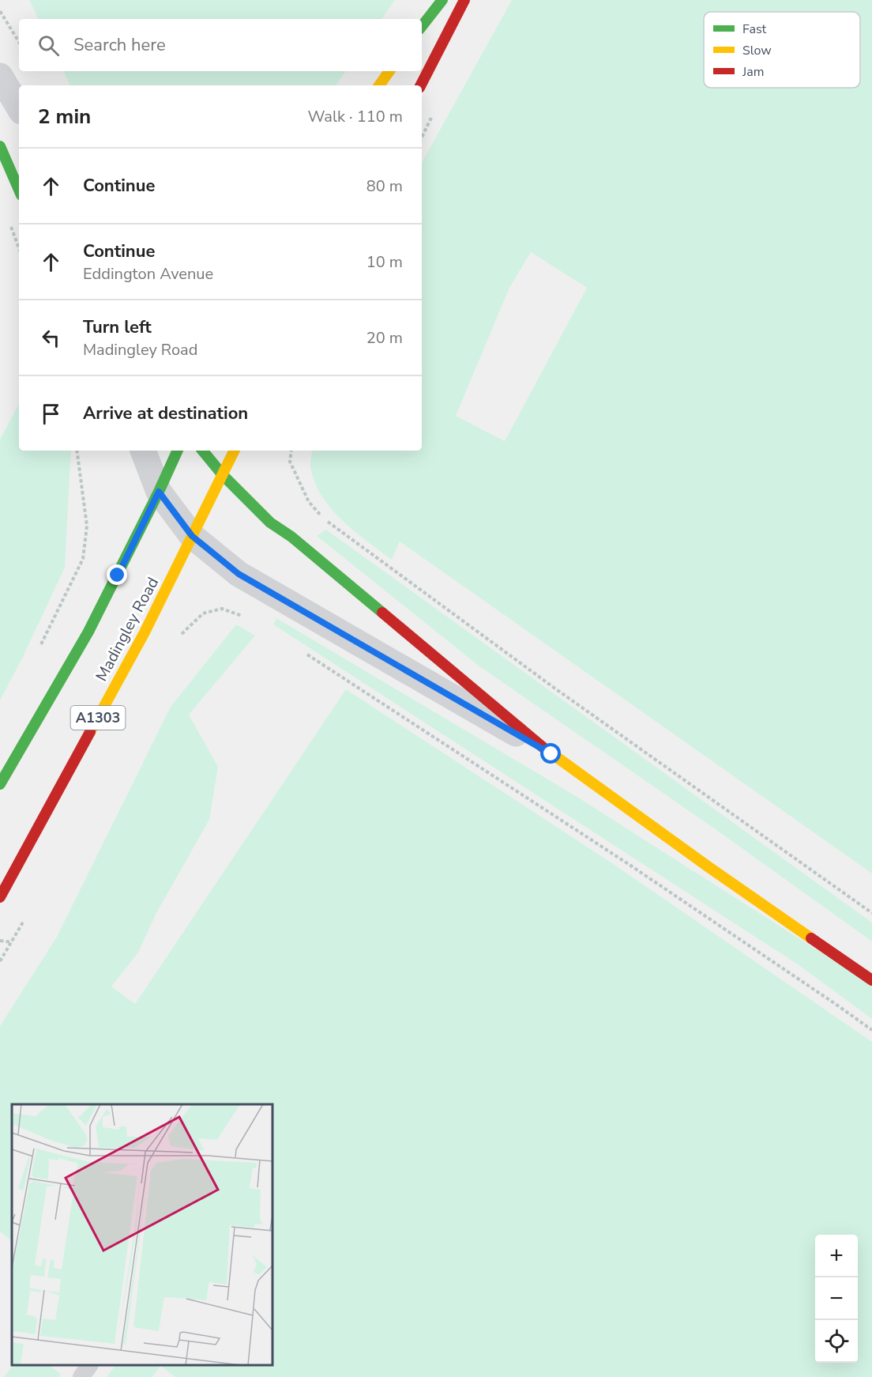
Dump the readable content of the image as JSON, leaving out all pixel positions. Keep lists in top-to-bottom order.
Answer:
{
  "streets": {
    "main road": ["Madingley Road", "A1303"]
  },
  "legend": ["Fast", "Slow", "Jam"],
  "page": {
    "search": "Search here",
    "heading": ["2 min", "Walk · 110 m"],
    "list": [
      ["Continue", "80 m"],
      ["Continue", "Eddington Avenue", "10 m"],
      ["Turn left", "Madingley Road", "20 m"],
      "Arrive at destination"
    ],
    "map_buttons": ["+", "−"]
  }
}
